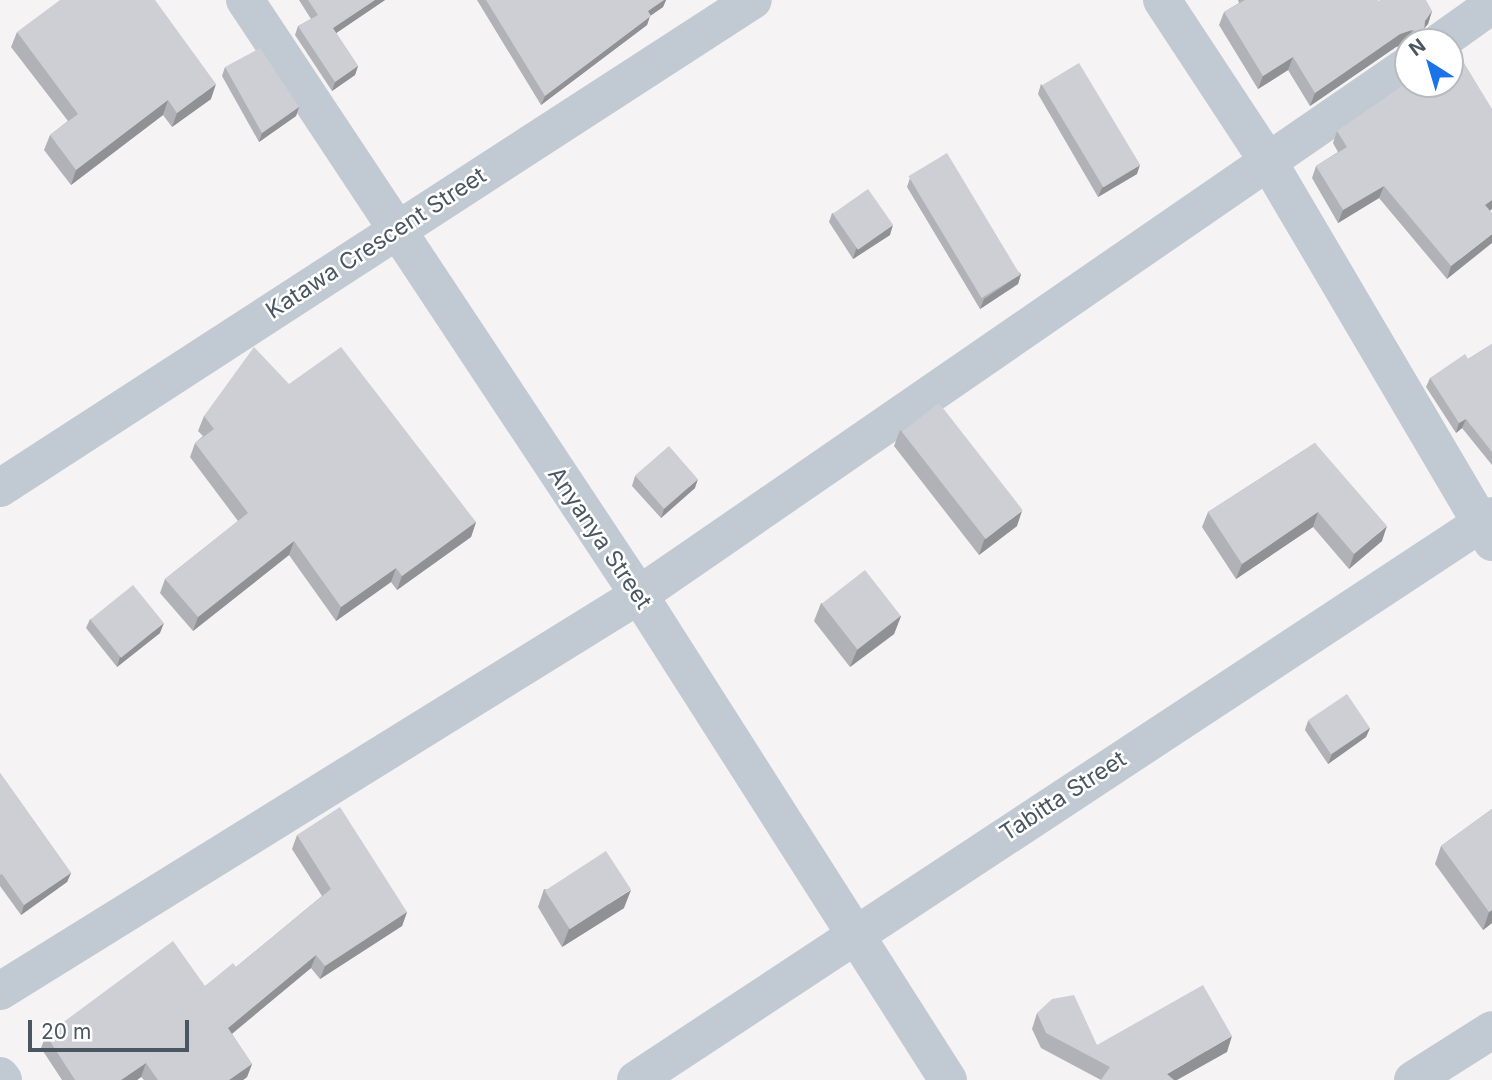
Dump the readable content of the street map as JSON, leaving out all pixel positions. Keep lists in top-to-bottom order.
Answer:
{
  "streets": {
    "street": ["Katawa Crescent Street", "Anyanya Street", "Tabitta Street"]
  },
  "crossings": [
    ["Katawa Crescent Street", "Anyanya Street"],
    ["Anyanya Street", "Tabitta Street"]
  ],
  "scale_bar": "20 m",
  "north": "top left"
}
